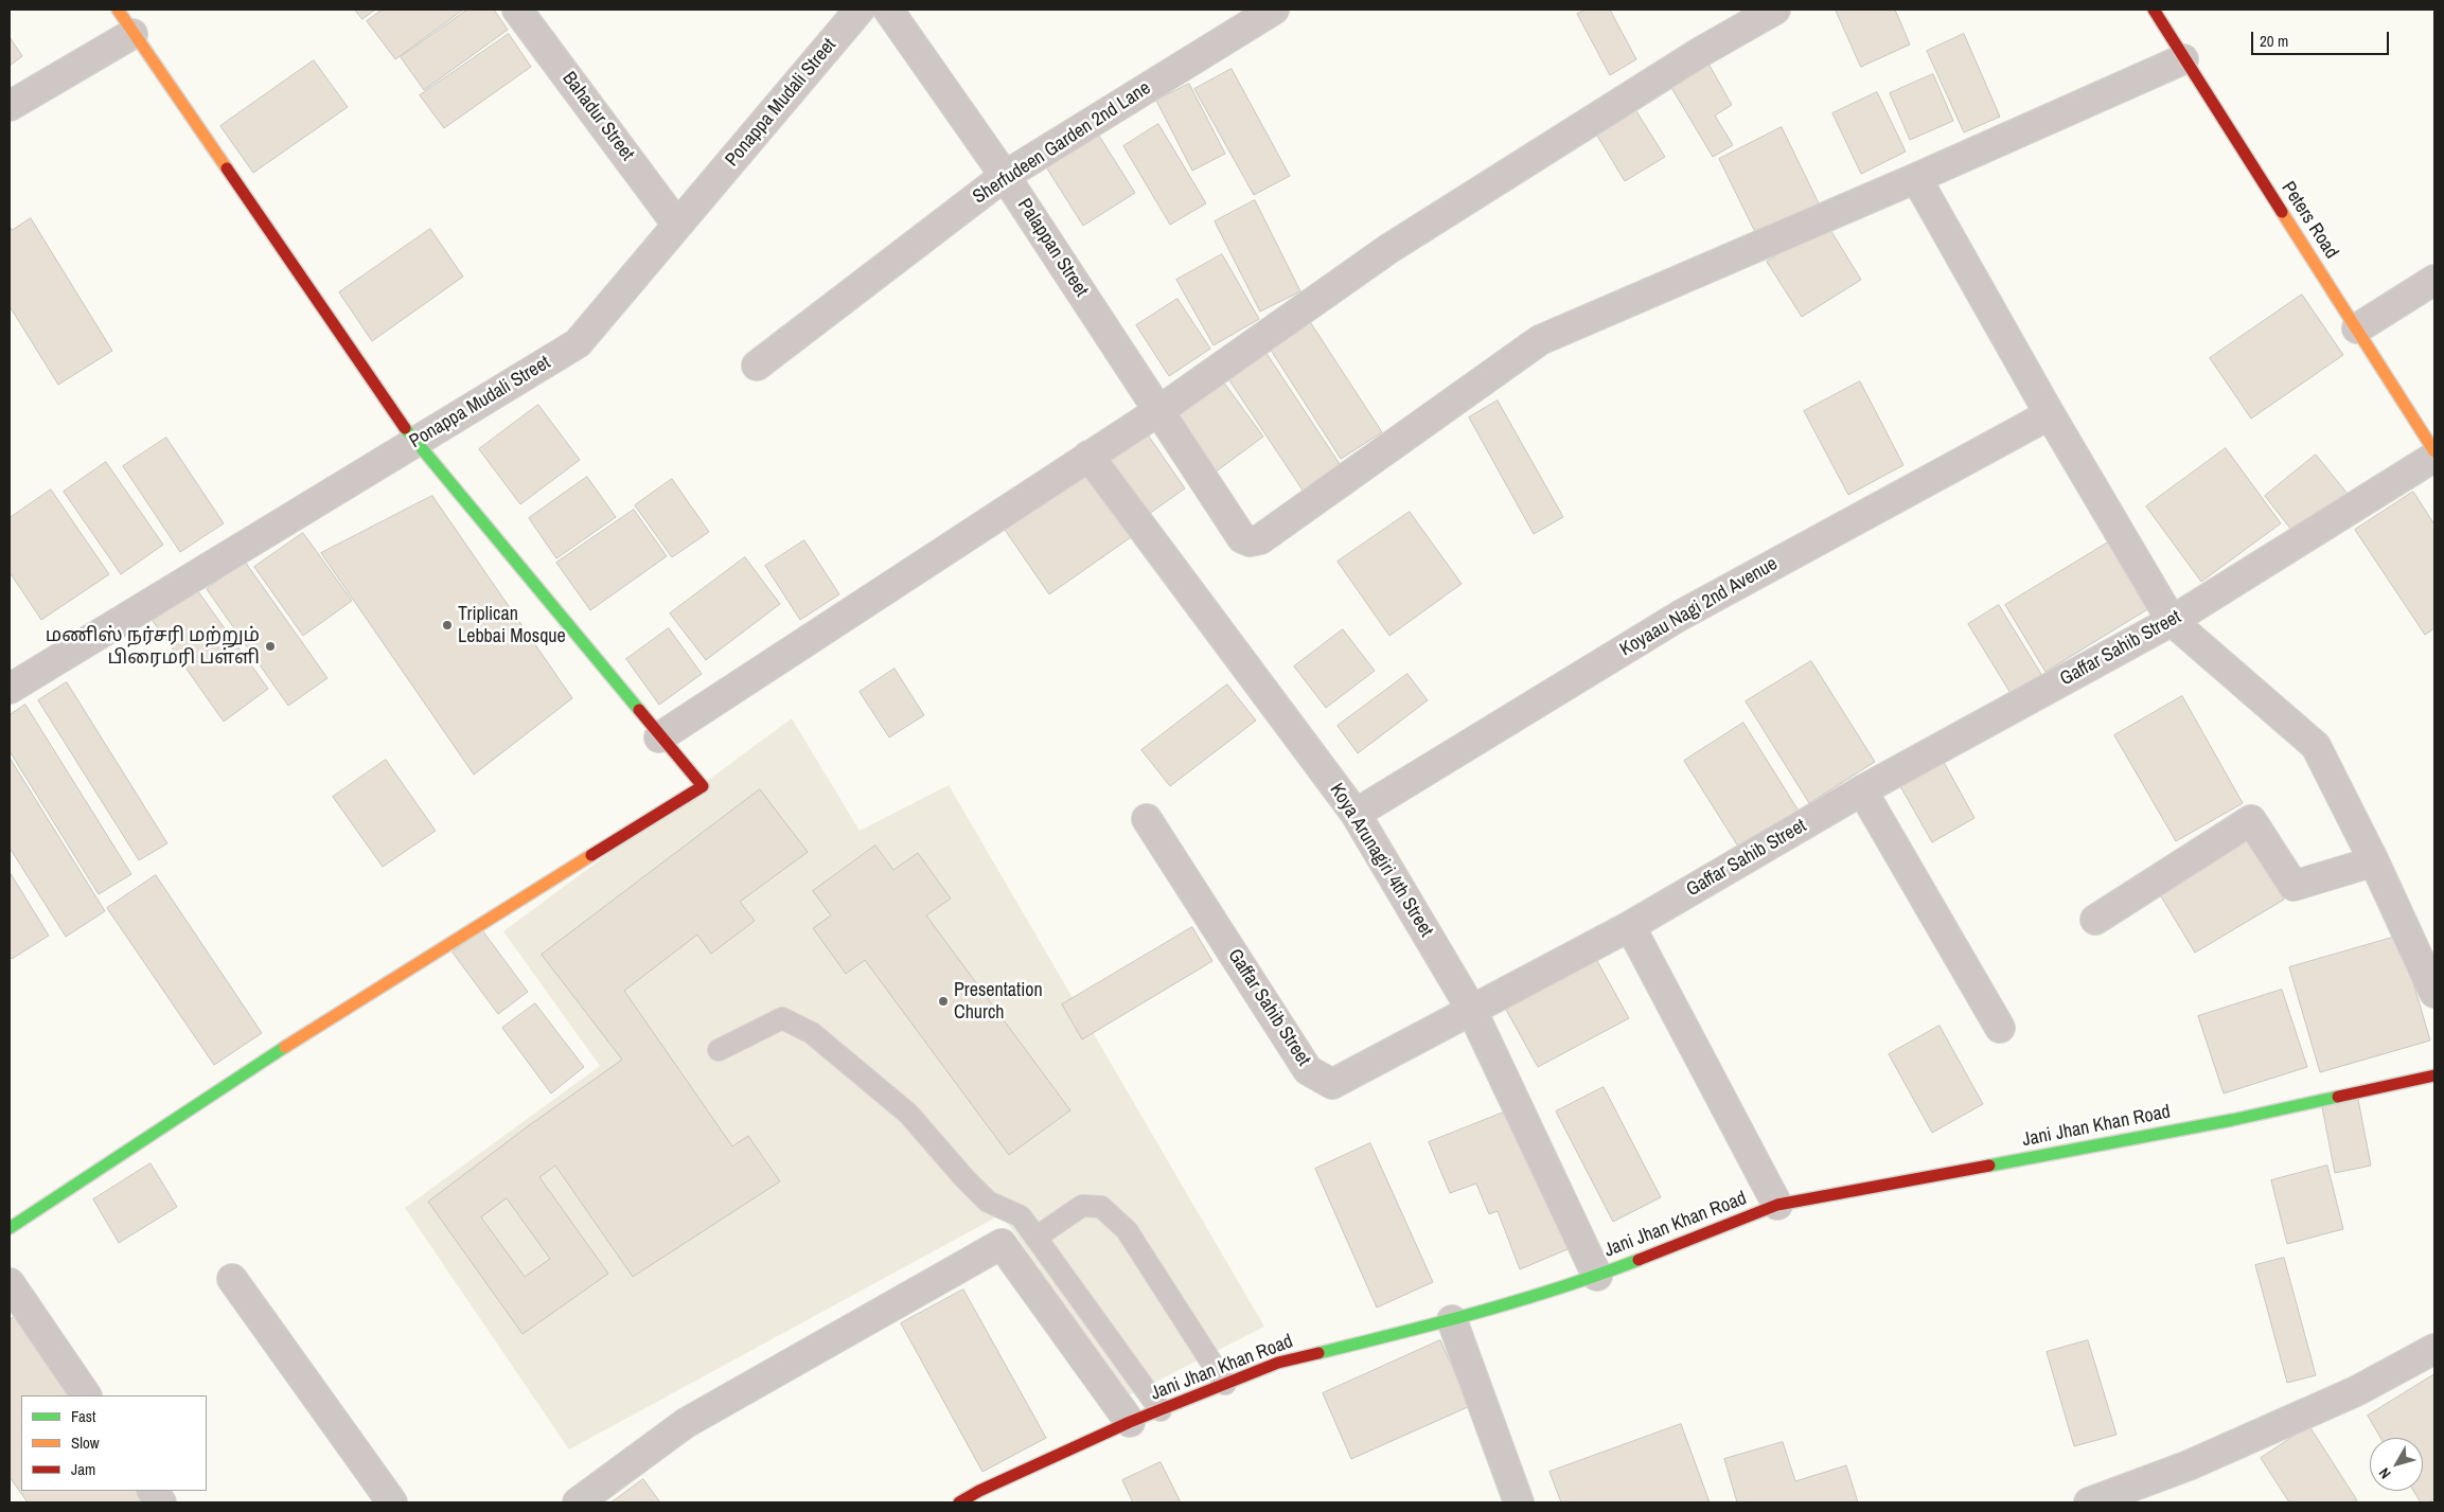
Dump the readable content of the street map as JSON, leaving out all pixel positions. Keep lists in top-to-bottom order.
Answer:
{
  "streets": {
    "street": [
      "Ponappa Mudali Street",
      "Bahadur Street",
      "Sherfudeen Garden 2nd Lane",
      "Peters Road",
      "Palappan Street",
      "Koyaau Nagi 2nd Avenue",
      "Gaffar Sahib Street",
      "Koya Arunagiri 4th Street",
      "Jani Jhan Khan Road"
    ]
  },
  "crossings": [
    ["Ponappa Mudali Street", "Bahadur Street"],
    ["Sherfudeen Garden 2nd Lane", "Palappan Street"],
    ["Koyaau Nagi 2nd Avenue", "Koya Arunagiri 4th Street"],
    ["Gaffar Sahib Street", "Koya Arunagiri 4th Street"],
    ["Koya Arunagiri 4th Street", "Jani Jhan Khan Road"]
  ],
  "places": ["Triplican Lebbai Mosque", "மணிஸ் நர்சரி மற்றும் பிரைமரி பள்ளி", "Presentation Church"],
  "legend": ["Fast", "Slow", "Jam"],
  "scale_bar": "20 m",
  "north": "bottom left"
}
